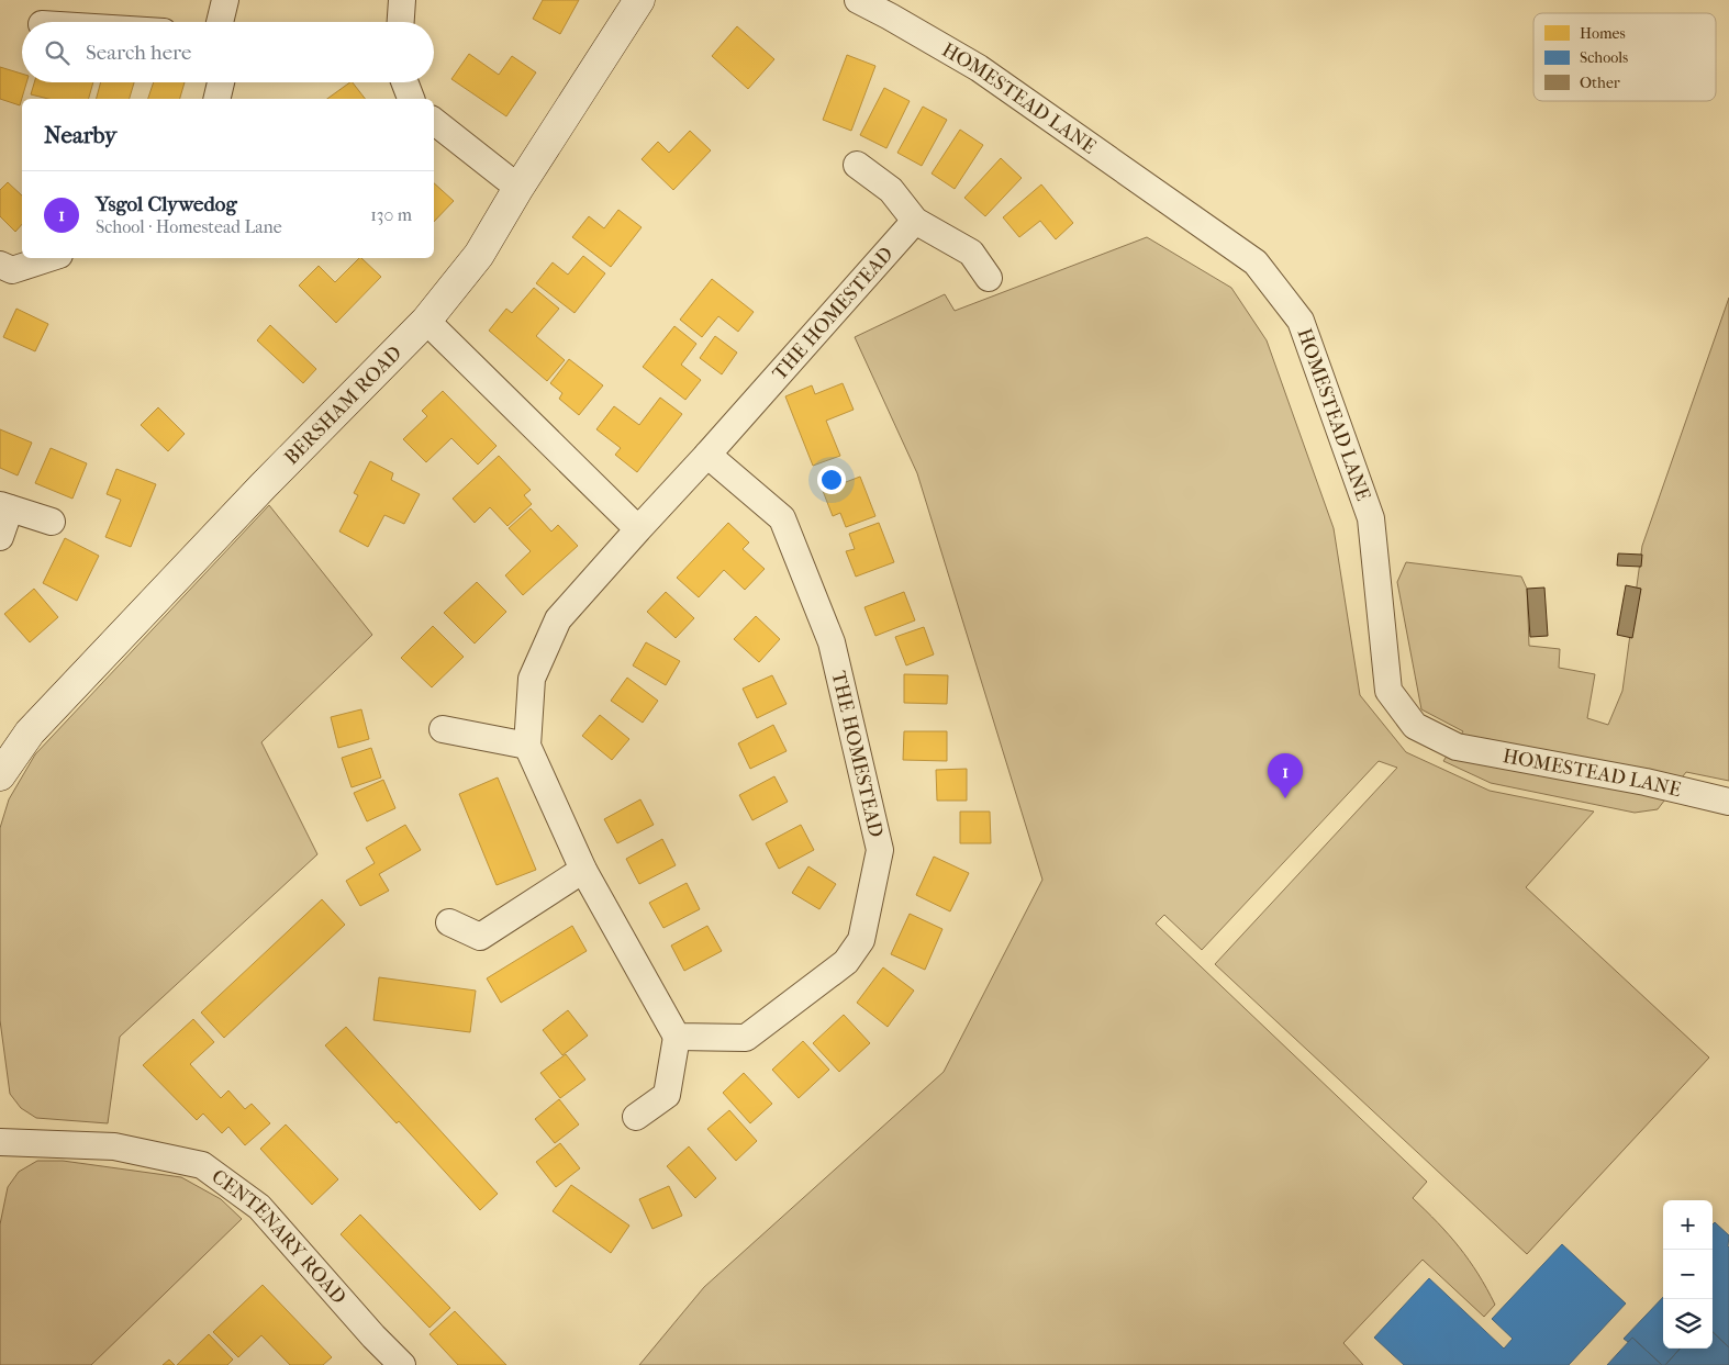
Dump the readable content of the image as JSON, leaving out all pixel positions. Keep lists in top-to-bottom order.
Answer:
{
  "streets": {
    "main road": ["BERSHAM ROAD"],
    "street": ["HOMESTEAD LANE", "THE HOMESTEAD", "CENTENARY ROAD"]
  },
  "legend": ["Homes", "Schools", "Other"],
  "page": {
    "search": "Search here",
    "heading": "Nearby",
    "list": [
      {
        "mark": "1",
        "name": "Ysgol Clywedog",
        "note": "School · Homestead Lane",
        "value": "130 m"
      }
    ],
    "pins": "1",
    "map_buttons": ["+", "−"]
  }
}
